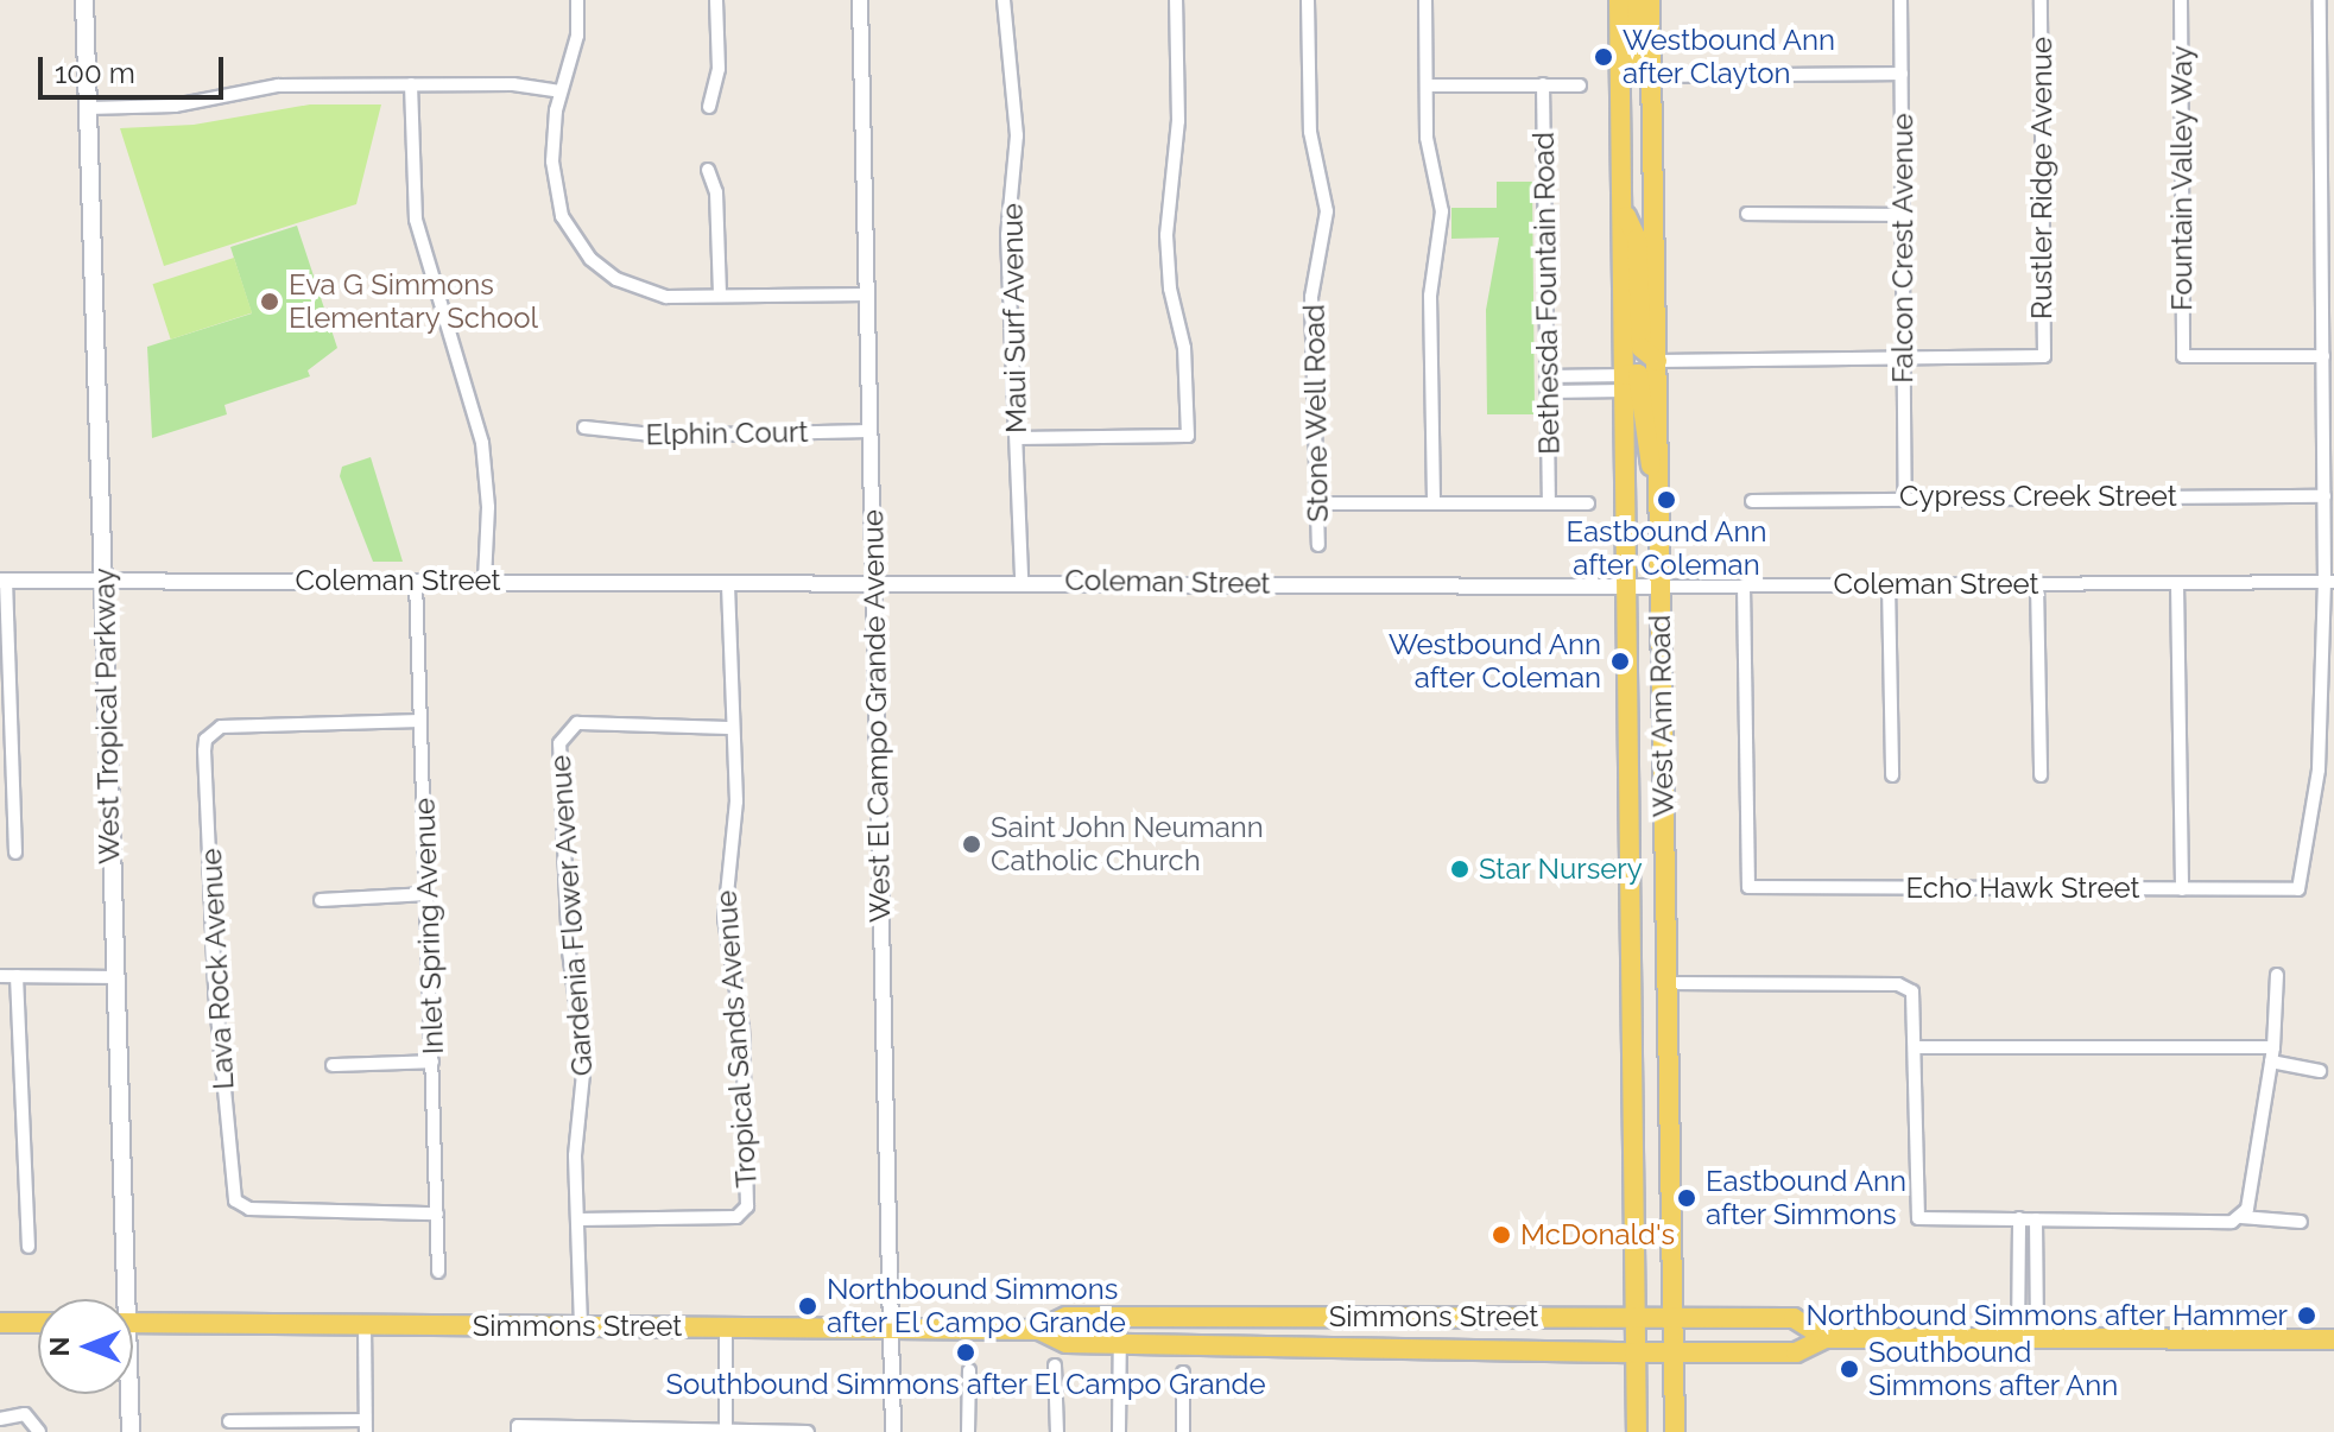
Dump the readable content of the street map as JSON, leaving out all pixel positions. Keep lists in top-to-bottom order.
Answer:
{
  "streets": {
    "main road": ["West Tropical Parkway", "West Ann Road", "Simmons Street"],
    "street": [
      "Rustler Ridge Avenue",
      "Fountain Valley Way",
      "Falcon Crest Avenue",
      "Bethesda Fountain Road",
      "Maui Surf Avenue",
      "Stone Well Road",
      "Elphin Court",
      "Cypress Creek Street",
      "Coleman Street",
      "West El Campo Grande Avenue",
      "Echo Hawk Street",
      "Gardenia Flower Avenue",
      "Inlet Spring Avenue",
      "Lava Rock Avenue",
      "Tropical Sands Avenue"
    ]
  },
  "crossings": [
    ["Rustler Ridge Avenue", "Falcon Crest Avenue"],
    ["Falcon Crest Avenue", "Cypress Creek Street"],
    ["Maui Surf Avenue", "Coleman Street"],
    ["Elphin Court", "West El Campo Grande Avenue"],
    ["Coleman Street", "West Tropical Parkway"],
    ["Coleman Street", "West El Campo Grande Avenue"],
    ["Coleman Street", "West Ann Road"],
    ["Coleman Street", "Echo Hawk Street"],
    ["Coleman Street", "Inlet Spring Avenue"],
    ["Coleman Street", "Tropical Sands Avenue"],
    ["West El Campo Grande Avenue", "Simmons Street"],
    ["West Ann Road", "Simmons Street"],
    ["Gardenia Flower Avenue", "Tropical Sands Avenue"],
    ["Gardenia Flower Avenue", "Simmons Street"],
    ["Inlet Spring Avenue", "Lava Rock Avenue"]
  ],
  "places": [
    "Westbound Ann after Clayton",
    "Eva G Simmons Elementary School",
    "Eastbound Ann after Coleman",
    "Westbound Ann after Coleman",
    "Saint John Neumann Catholic Church",
    "Star Nursery",
    "Eastbound Ann after Simmons",
    "McDonald's",
    "Northbound Simmons after El Campo Grande",
    "Northbound Simmons after Hammer",
    "Southbound Simmons after El Campo Grande",
    "Southbound Simmons after Ann"
  ],
  "scale_bar": "100 m",
  "north": "left"
}
